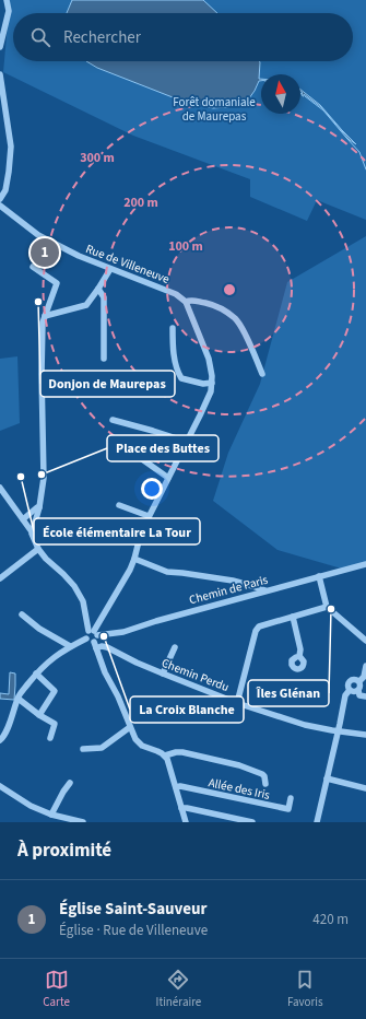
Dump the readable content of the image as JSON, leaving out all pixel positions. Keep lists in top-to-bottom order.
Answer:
{
  "streets": {
    "street": [
      "Rue de Villeneuve",
      "Chemin de Paris",
      "Chemin Perdu",
      "Allée des Iris"
    ]
  },
  "crossings": [
    ["Chemin de Paris", "Chemin Perdu"]
  ],
  "parks": ["Forêt domaniale de Maurepas"],
  "places": [
    "Donjon de Maurepas",
    "Place des Buttes",
    "École élémentaire La Tour",
    "Îles Glénan",
    "La Croix Blanche"
  ],
  "north": "top",
  "page": {
    "search": "Rechercher",
    "pins": "1",
    "heading": "À proximité",
    "list": [
      {
        "mark": "1",
        "name": "Église Saint-Sauveur",
        "note": "Église · Rue de Villeneuve",
        "value": "420 m"
      }
    ],
    "nav": ["Carte", "Itinéraire", "Favoris"]
  },
  "rings": ["300 m", "200 m", "100 m"]
}
